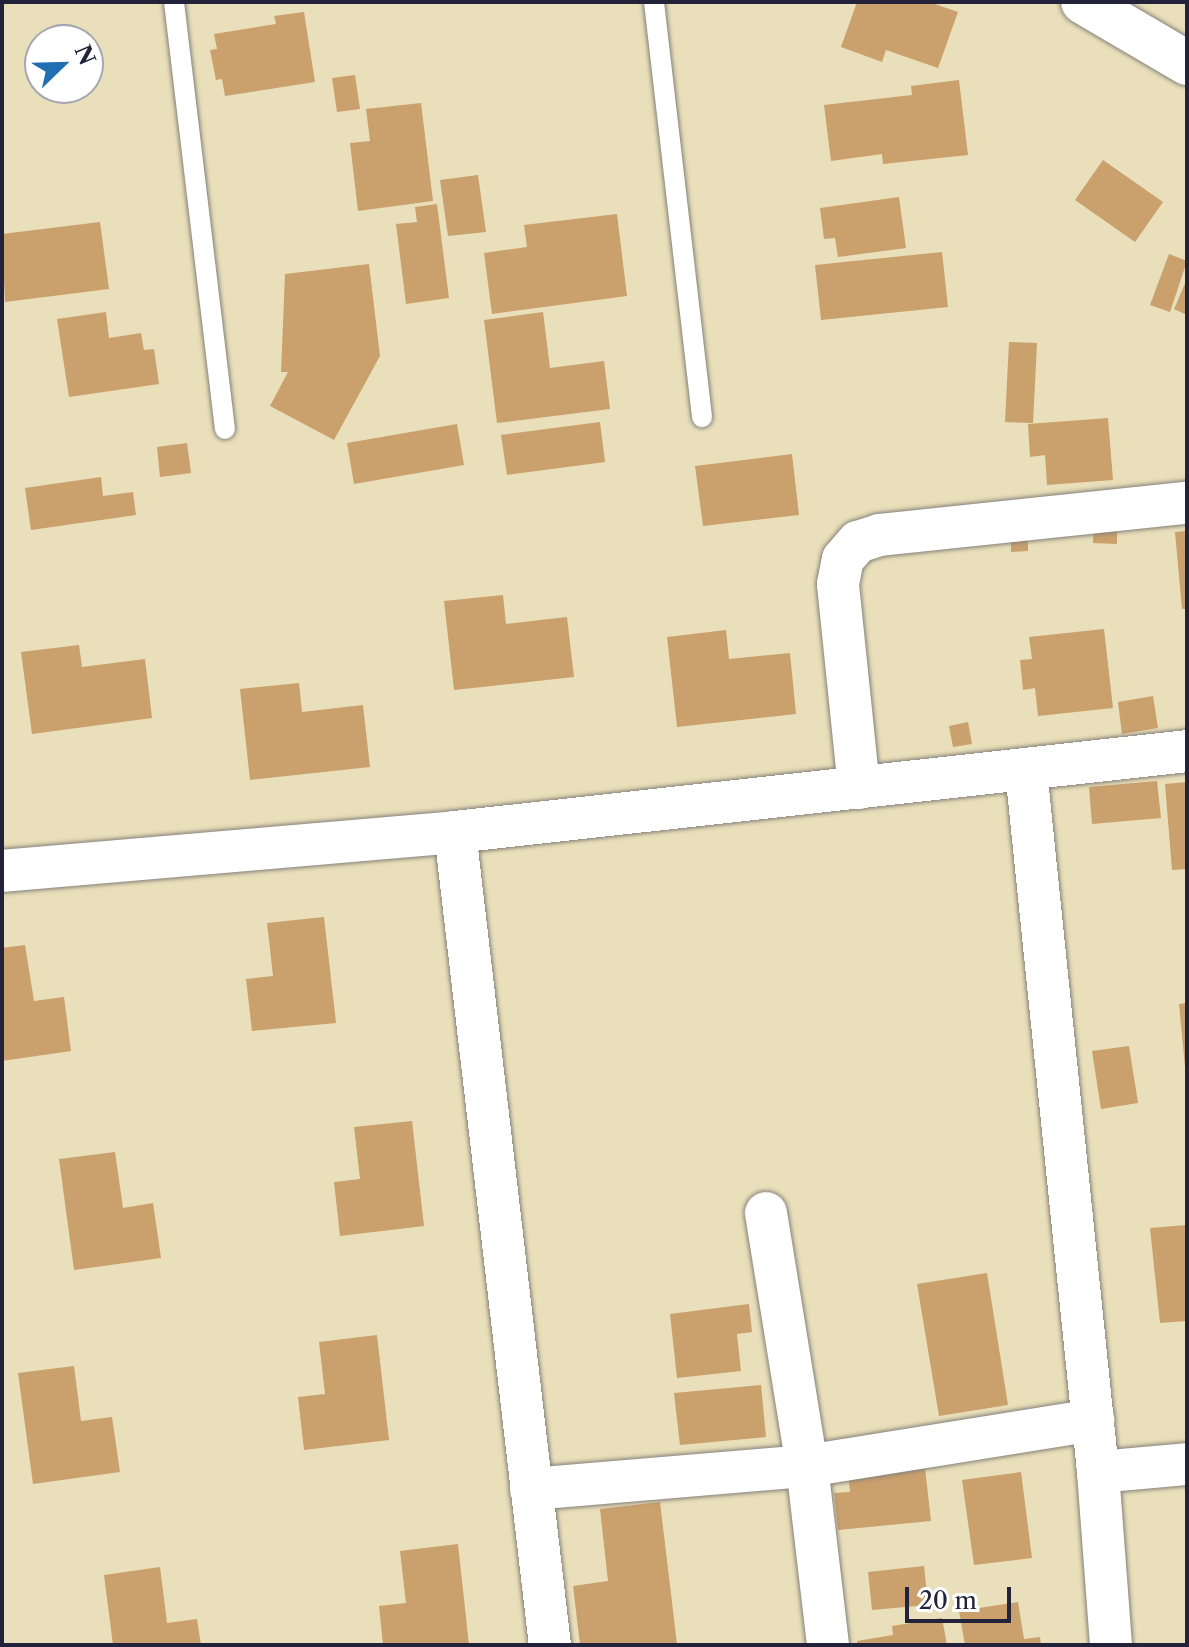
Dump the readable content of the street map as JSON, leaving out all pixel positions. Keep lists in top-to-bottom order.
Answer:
{
  "scale_bar": "20 m",
  "north": "top right"
}
